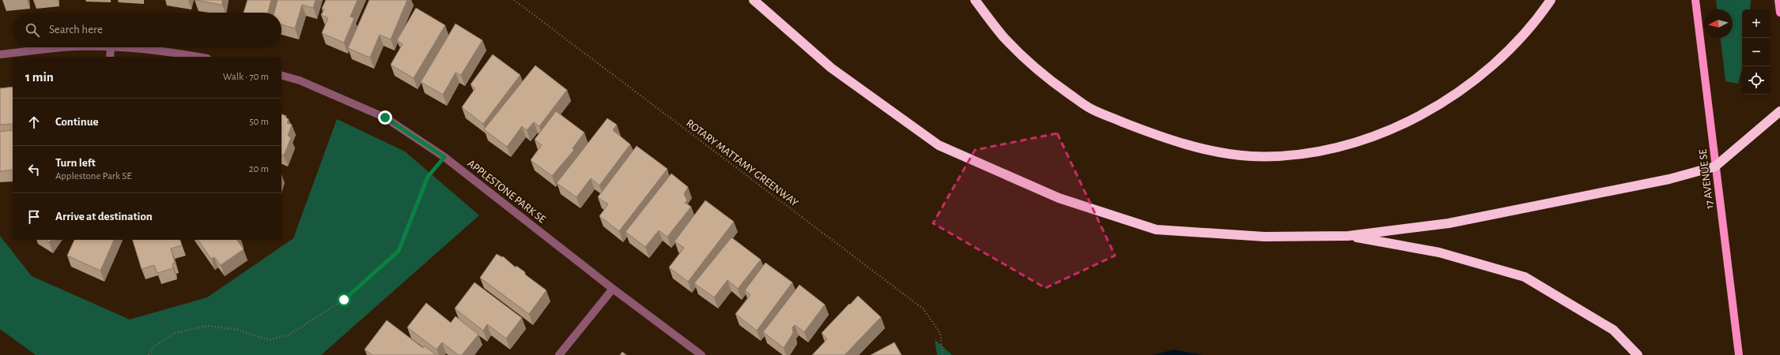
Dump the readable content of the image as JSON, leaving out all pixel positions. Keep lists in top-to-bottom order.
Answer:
{
  "streets": {
    "main road": ["17 AVENUE SE"],
    "street": ["APPLESTONE PARK SE"],
    "path": ["ROTARY MATTAMY GREENWAY"]
  },
  "north": "left",
  "page": {
    "map_buttons": ["+", "−"],
    "search": "Search here",
    "heading": ["1 min", "Walk · 70 m"],
    "list": [
      ["Continue", "50 m"],
      ["Turn left", "Applestone Park SE", "20 m"],
      "Arrive at destination"
    ]
  }
}
